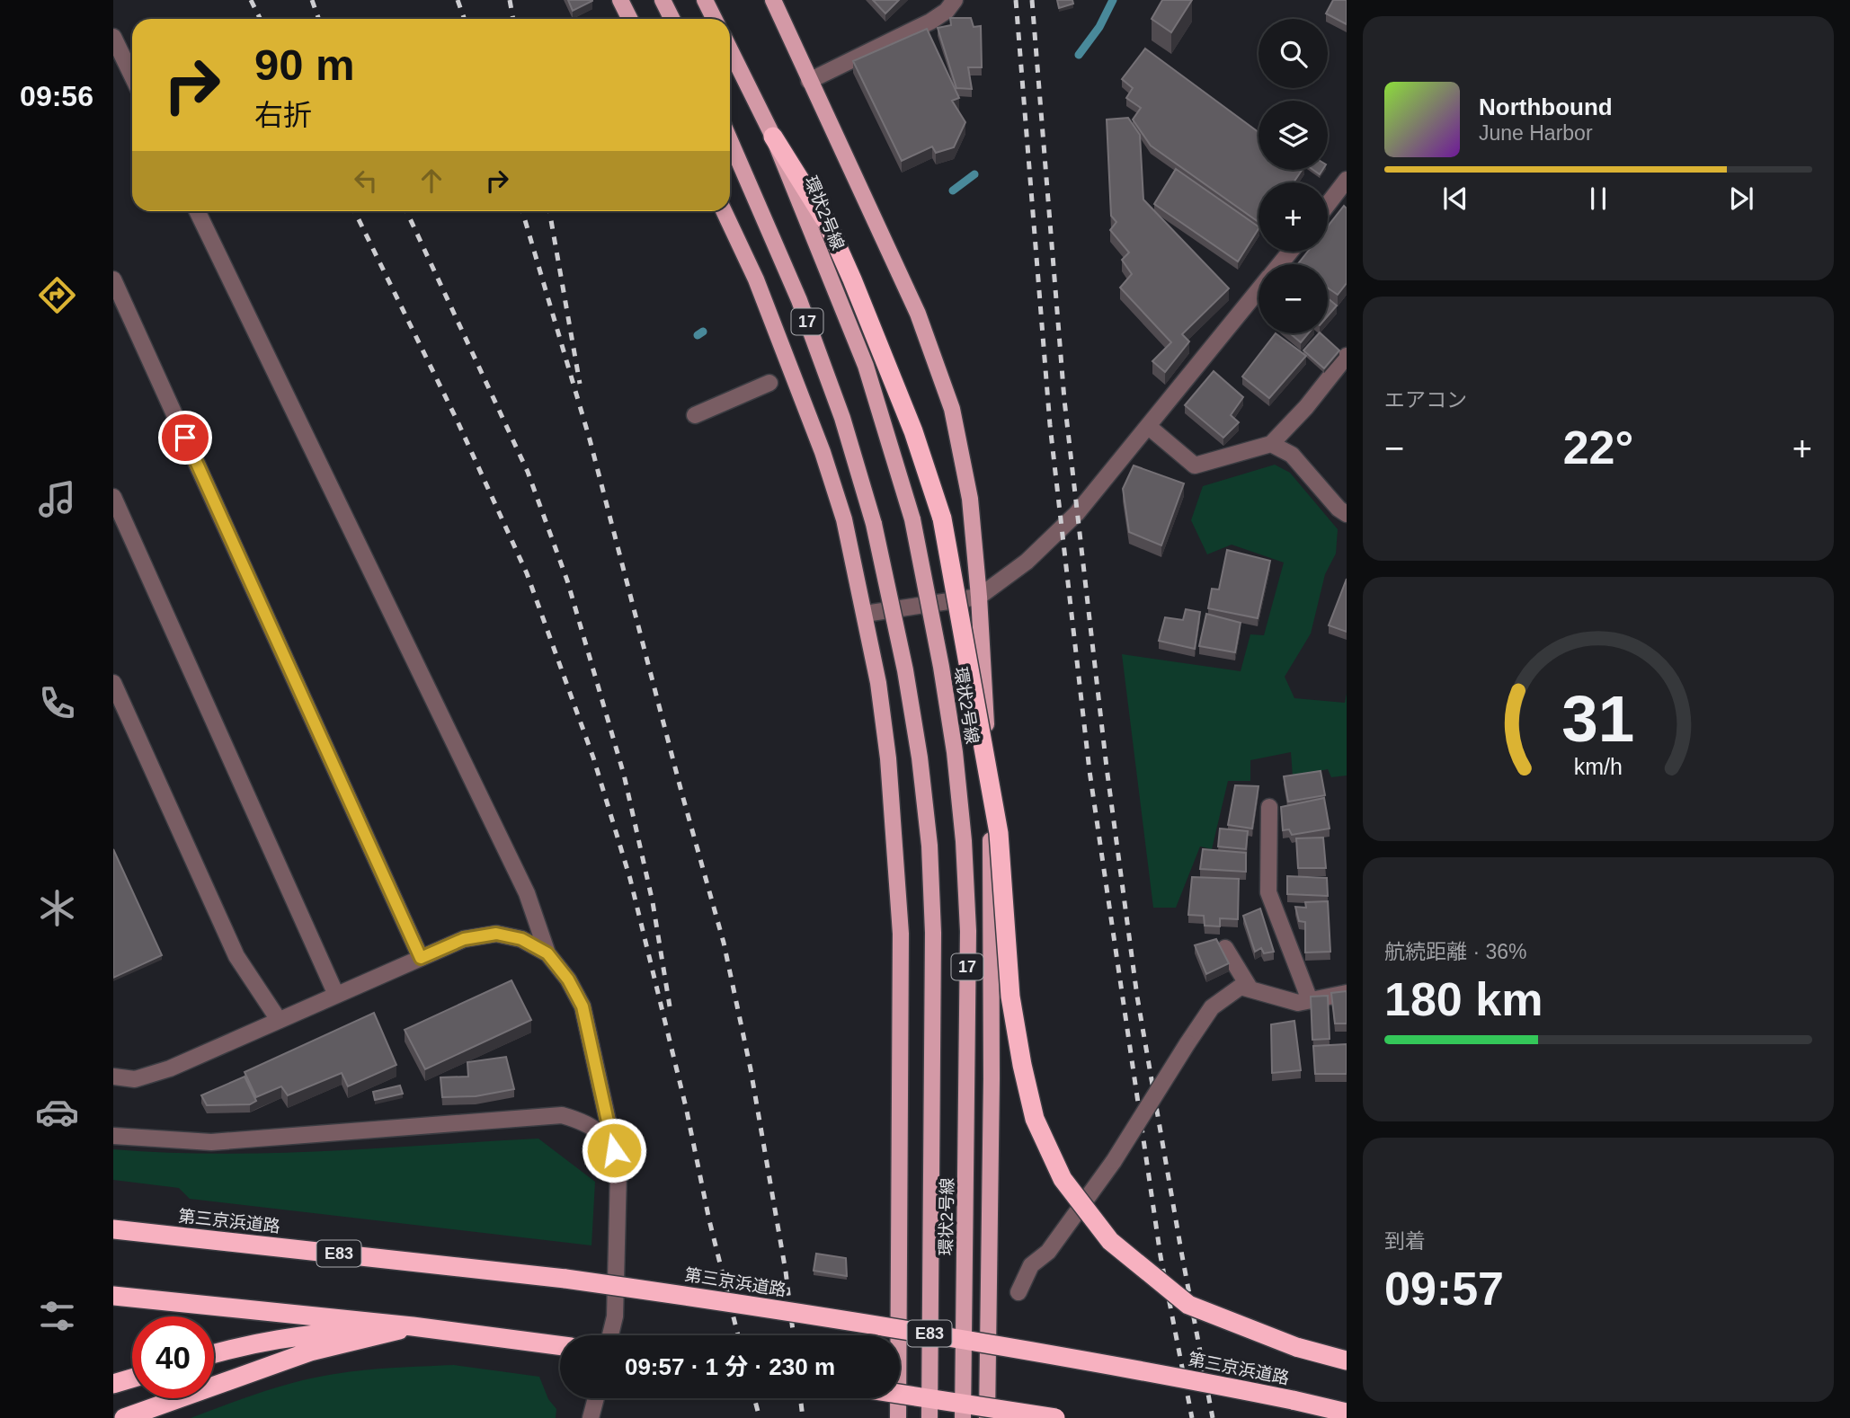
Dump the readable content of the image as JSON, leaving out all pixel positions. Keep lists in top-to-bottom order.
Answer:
{
  "streets": {
    "highway": ["第三京浜道路", "E83"],
    "main road": ["環状2号線", "17"]
  },
  "page": {
    "tabs": "09:56",
    "map_buttons": ["+", "−"],
    "turn": ["90 m", "右折"],
    "song": ["Northbound", "June Harbor"],
    "tile": [
      "エアコン",
      ["航続距離 · 36%", "180 km"],
      ["到着", "09:57"]
    ],
    "heat": ["−", "22°", "+"],
    "limit": "40",
    "trip": "09:57 · 1 分 · 230 m",
    "gauge": ["31", "km/h"]
  }
}
